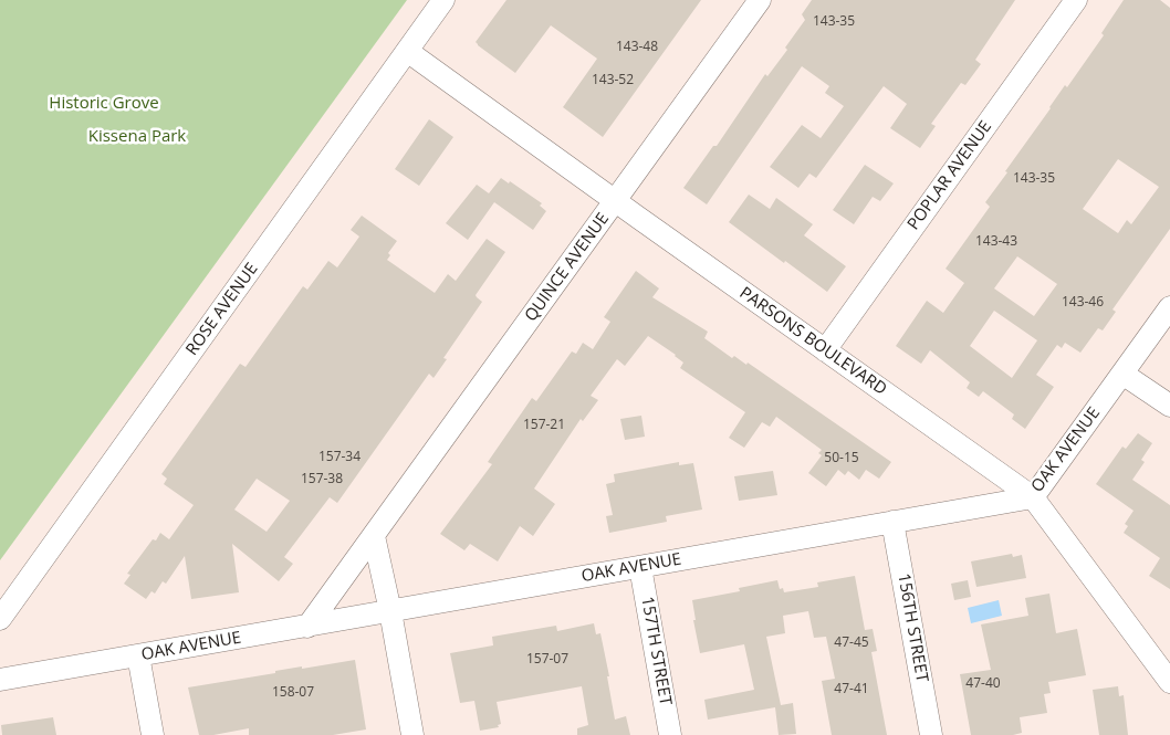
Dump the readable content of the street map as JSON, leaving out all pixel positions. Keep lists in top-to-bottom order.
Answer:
{
  "streets": {
    "street": [
      "POPLAR AVENUE",
      "QUINCE AVENUE",
      "ROSE AVENUE",
      "PARSONS BOULEVARD",
      "OAK AVENUE",
      "156TH STREET",
      "157TH STREET"
    ]
  },
  "crossings": [
    ["POPLAR AVENUE", "PARSONS BOULEVARD"],
    ["QUINCE AVENUE", "PARSONS BOULEVARD"],
    ["QUINCE AVENUE", "OAK AVENUE"],
    ["ROSE AVENUE", "PARSONS BOULEVARD"],
    ["PARSONS BOULEVARD", "OAK AVENUE"],
    ["OAK AVENUE", "156TH STREET"],
    ["OAK AVENUE", "157TH STREET"]
  ],
  "parks": ["Historic Grove", "Kissena Park"],
  "house_numbers": [
    "143-35",
    "143-48",
    "143-52",
    "143-35",
    "143-43",
    "143-46",
    "157-21",
    "157-34",
    "50-15",
    "157-38",
    "47-45",
    "157-07",
    "47-40",
    "47-41",
    "158-07"
  ]
}
